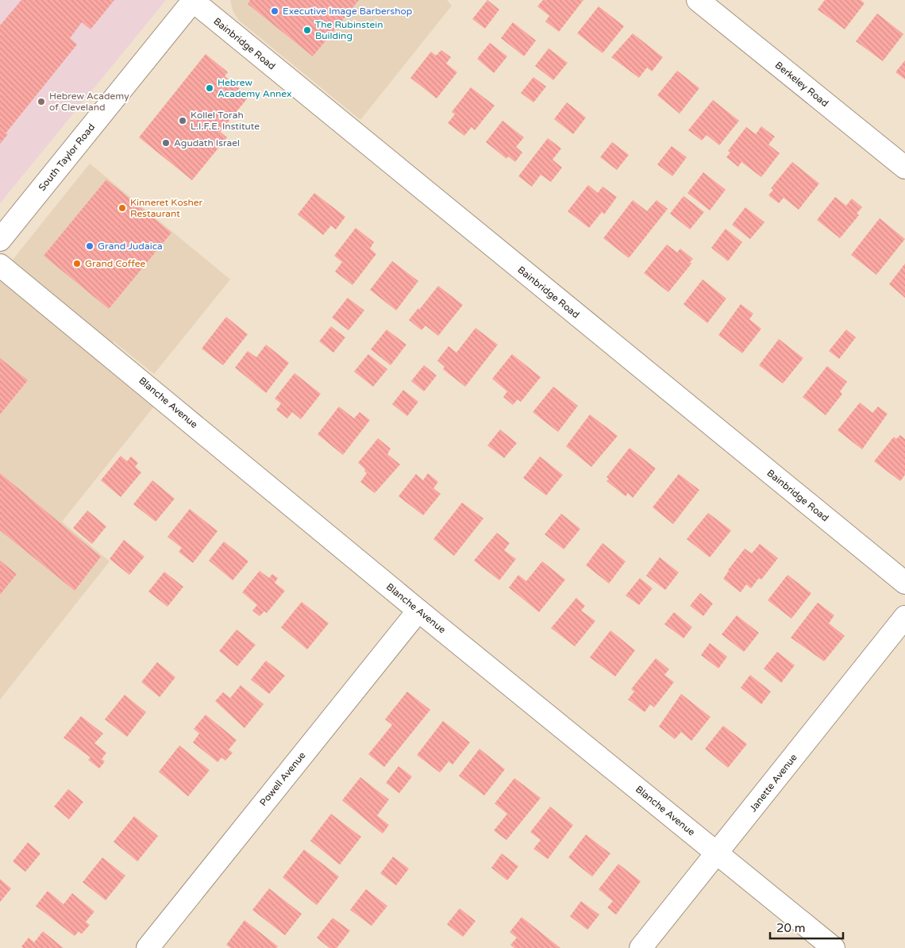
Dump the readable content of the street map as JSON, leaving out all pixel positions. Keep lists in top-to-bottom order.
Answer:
{
  "streets": {
    "street": [
      "Bainbridge Road",
      "Berkeley Road",
      "South Taylor Road",
      "Blanche Avenue",
      "Powell Avenue",
      "Janette Avenue"
    ]
  },
  "crossings": [
    ["Bainbridge Road", "South Taylor Road"],
    ["Blanche Avenue", "Powell Avenue"],
    ["Blanche Avenue", "Janette Avenue"]
  ],
  "places": [
    "Executive Image Barbershop",
    "The Rubinstein Building",
    "Hebrew Academy Annex",
    "Hebrew Academy of Cleveland",
    "Kollel Torah L.I.F.E. Institute",
    "Agudath Israel",
    "Kinneret Kosher Restaurant",
    "Grand Judaica",
    "Grand Coffee"
  ],
  "scale_bar": "20 m"
}
